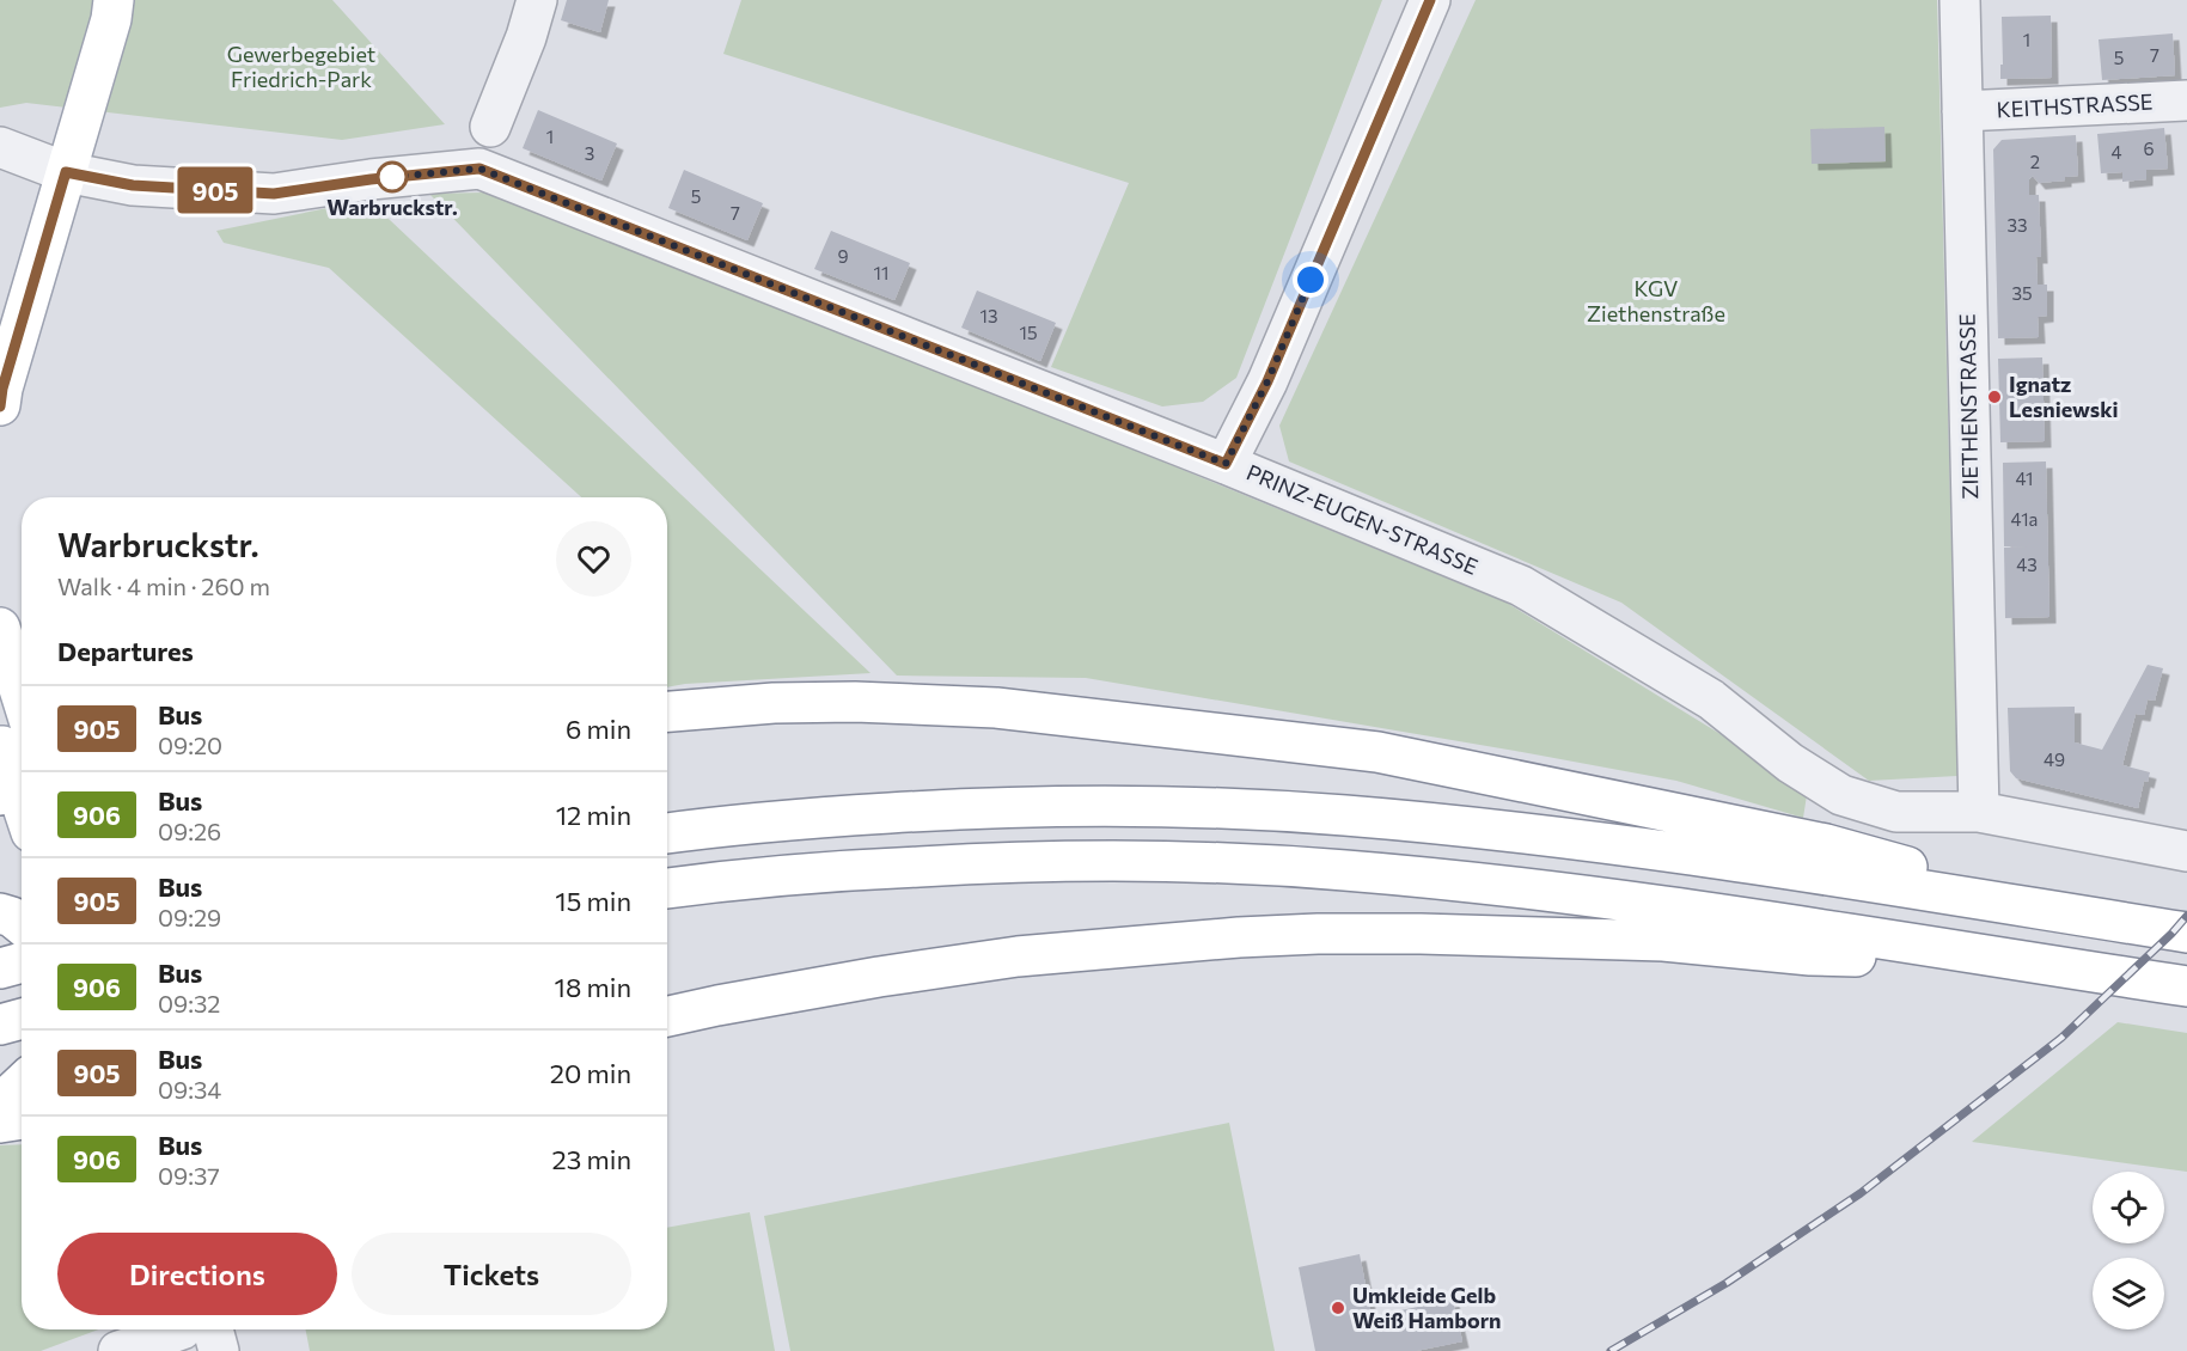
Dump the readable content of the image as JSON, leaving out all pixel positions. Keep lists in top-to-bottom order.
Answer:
{
  "streets": {
    "street": ["KEITHSTRASSE", "ZIETHENSTRASSE", "PRINZ-EUGEN-STRASSE"]
  },
  "crossings": [
    ["KEITHSTRASSE", "ZIETHENSTRASSE"],
    ["ZIETHENSTRASSE", "PRINZ-EUGEN-STRASSE"]
  ],
  "parks": ["Gewerbegebiet Friedrich-Park", "KGV Ziethenstraße"],
  "places": ["Warbruckstr.", "Ignatz Lesniewski", "Umkleide Gelb Weiß Hamborn"],
  "lines": ["bus line 905"],
  "house_numbers": [
    "1",
    "7",
    "5",
    "1",
    "6",
    "4",
    "3",
    "2",
    "5",
    "7",
    "33",
    "9",
    "11",
    "35",
    "13",
    "15",
    "41",
    "41a",
    "43",
    "49"
  ],
  "page": {
    "on_map": "905",
    "heading": [
      ["Warbruckstr.", "Walk · 4 min · 260 m"],
      "Departures"
    ],
    "list": [
      {
        "mark": "905",
        "name": "Bus",
        "note": "09:20",
        "value": "6 min"
      },
      {
        "mark": "906",
        "name": "Bus",
        "note": "09:26",
        "value": "12 min"
      },
      {
        "mark": "905",
        "name": "Bus",
        "note": "09:29",
        "value": "15 min"
      },
      {
        "mark": "906",
        "name": "Bus",
        "note": "09:32",
        "value": "18 min"
      },
      {
        "mark": "905",
        "name": "Bus",
        "note": "09:34",
        "value": "20 min"
      },
      {
        "mark": "906",
        "name": "Bus",
        "note": "09:37",
        "value": "23 min"
      }
    ],
    "buttons": ["Directions", "Tickets"]
  }
}
